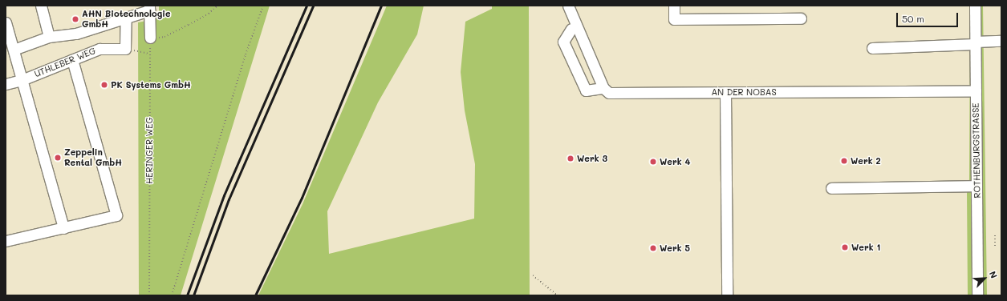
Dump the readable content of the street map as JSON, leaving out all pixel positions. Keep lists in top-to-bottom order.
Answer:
{
  "streets": {
    "street": ["UTHLEBER WEG", "AN DER NOBAS", "ROTHENBURGSTRASSE"],
    "path": ["HERINGER WEG"]
  },
  "crossings": [
    ["AN DER NOBAS", "ROTHENBURGSTRASSE"]
  ],
  "places": [
    "AHN Biotechnologie GmbH",
    "PK Systems GmbH",
    "Zeppelin Rental GmbH",
    "Werk 3",
    "Werk 2",
    "Werk 4",
    "Werk 1",
    "Werk 5"
  ],
  "scale_bar": "50 m",
  "north": "top right"
}
